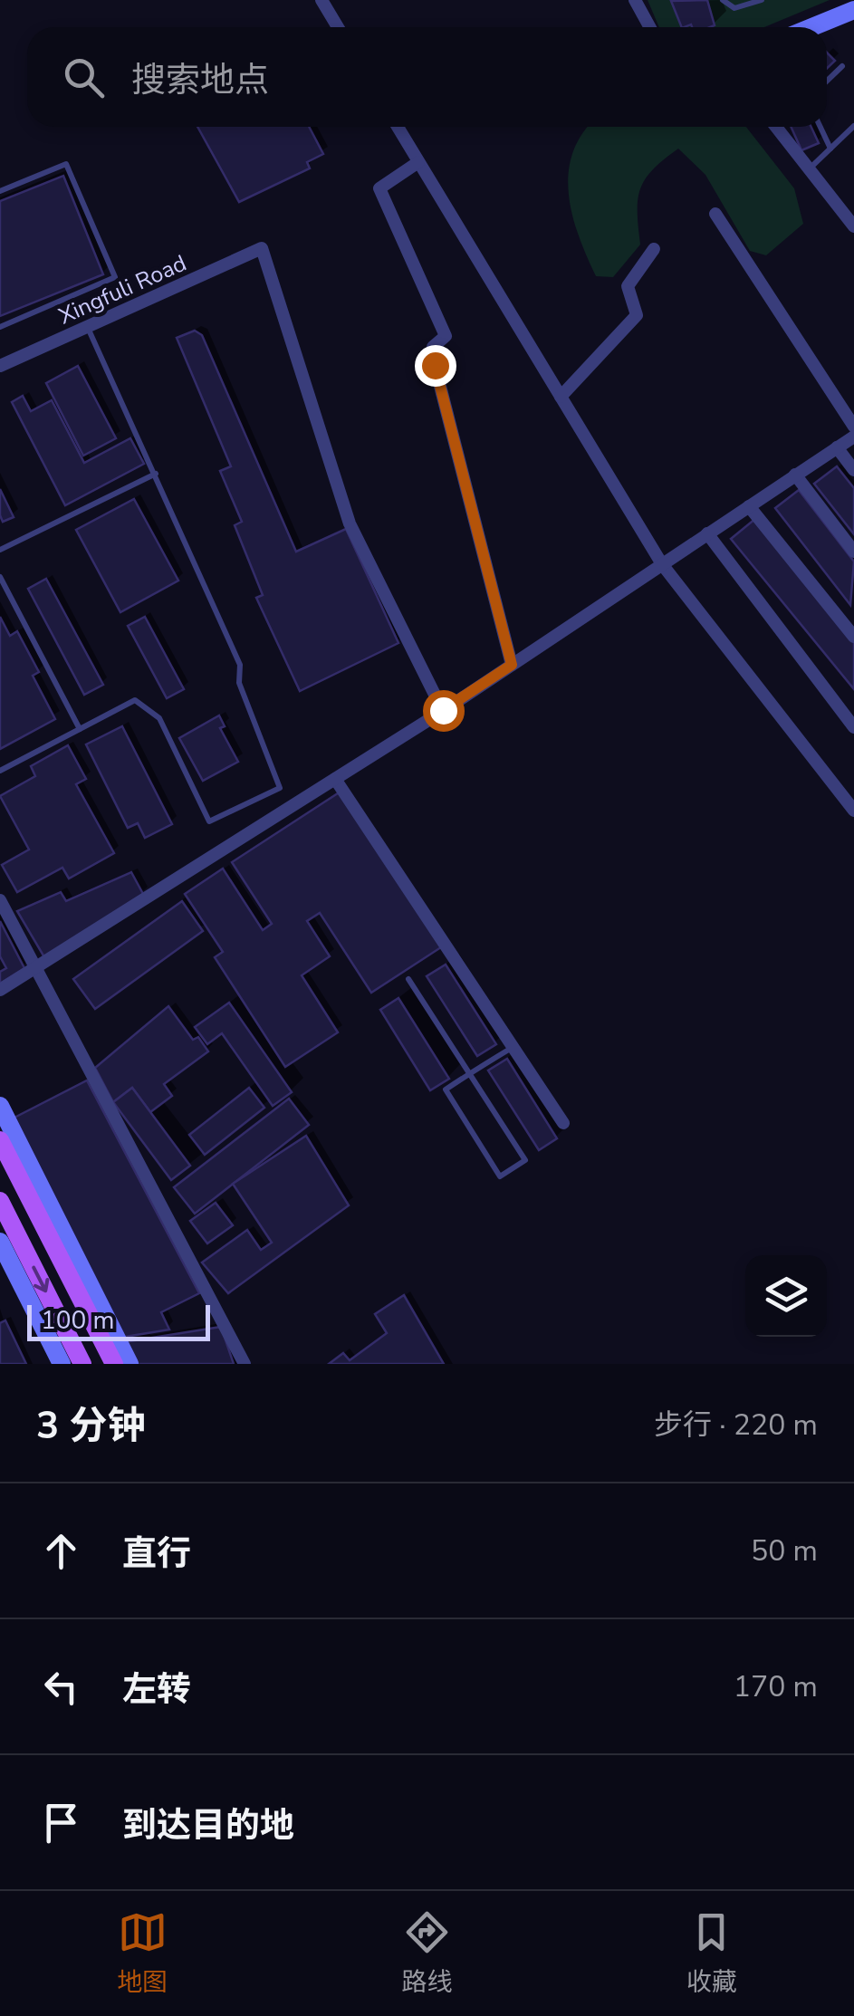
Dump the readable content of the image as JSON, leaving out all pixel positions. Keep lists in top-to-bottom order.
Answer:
{
  "streets": {
    "street": ["Xingfuli Road"]
  },
  "scale_bar": "100 m",
  "page": {
    "search": "搜索地点",
    "scale": "100 m",
    "heading": ["3 分钟", "步行 · 220 m"],
    "list": [
      ["直行", "50 m"],
      ["左转", "170 m"],
      "到达目的地"
    ],
    "nav": ["地图", "路线", "收藏"]
  }
}
